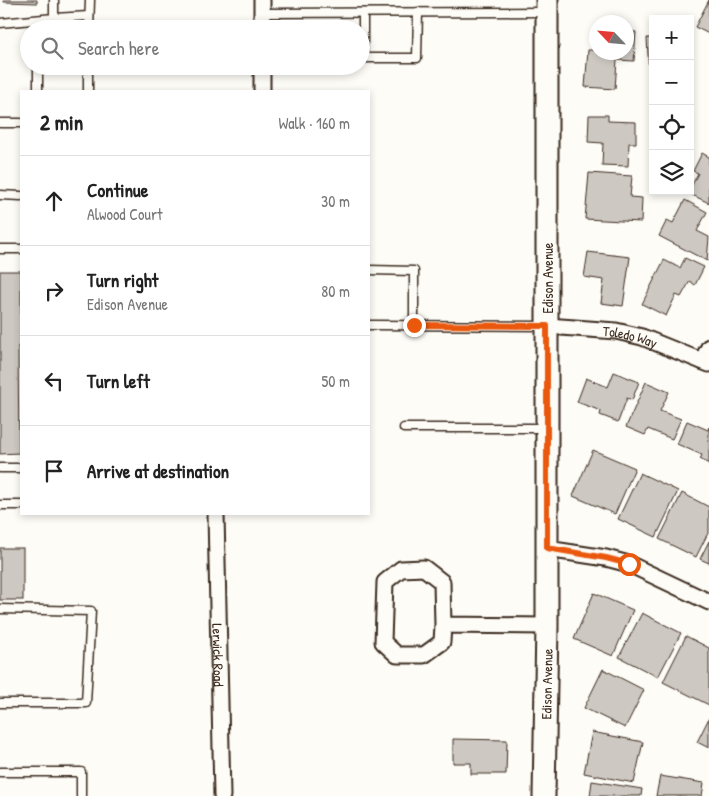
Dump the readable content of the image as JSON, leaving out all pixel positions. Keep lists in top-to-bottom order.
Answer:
{
  "streets": {
    "street": ["Edison Avenue", "Toledo Way", "Lerwick Road"]
  },
  "crossings": [
    ["Edison Avenue", "Toledo Way"]
  ],
  "north": "top left",
  "page": {
    "map_buttons": ["+", "−"],
    "search": "Search here",
    "heading": ["2 min", "Walk · 160 m"],
    "list": [
      ["Continue", "Alwood Court", "30 m"],
      ["Turn right", "Edison Avenue", "80 m"],
      ["Turn left", "50 m"],
      "Arrive at destination"
    ]
  }
}
